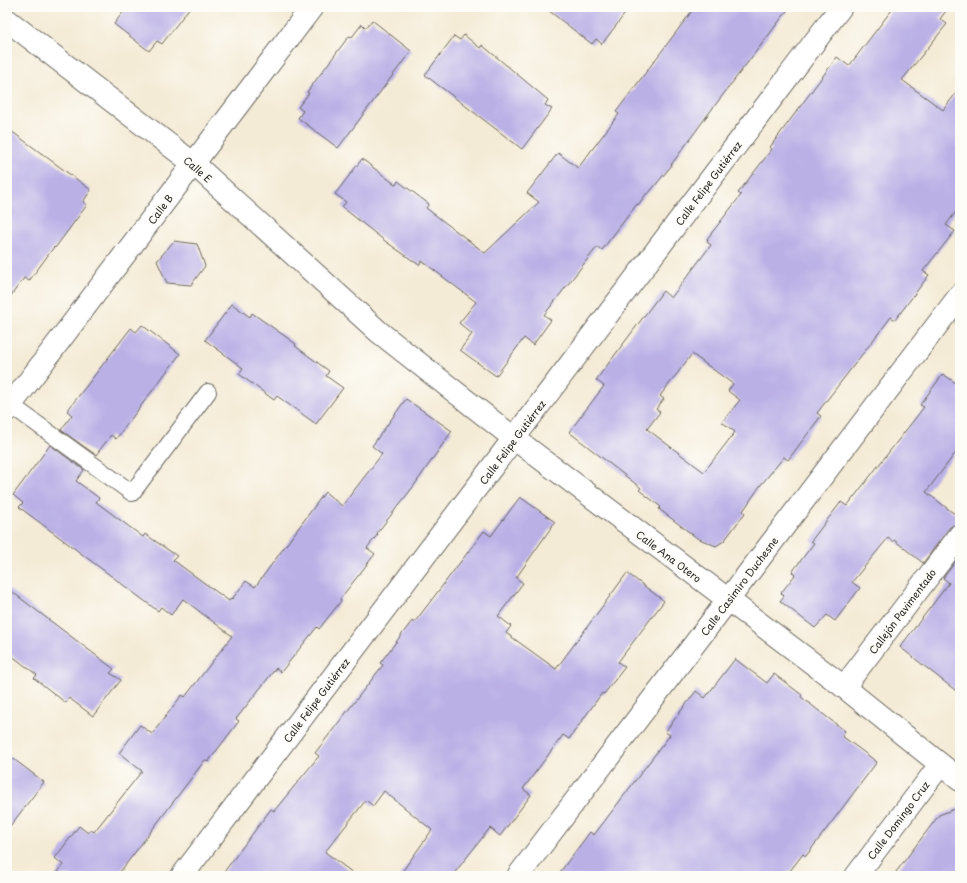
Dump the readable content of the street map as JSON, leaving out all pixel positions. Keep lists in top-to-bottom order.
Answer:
{
  "streets": {
    "street": [
      "Calle E",
      "Calle Felipe Gutiérrez",
      "Calle B",
      "Calle Ana Otero",
      "Calle Casimiro Duchesne",
      "Callejón Pavimentado",
      "Calle Domingo Cruz"
    ]
  },
  "crossings": [
    ["Calle E", "Calle B"],
    ["Calle E", "Calle Ana Otero"],
    ["Calle Felipe Gutiérrez", "Calle Ana Otero"],
    ["Calle Ana Otero", "Calle Casimiro Duchesne"],
    ["Calle Ana Otero", "Callejón Pavimentado"],
    ["Calle Ana Otero", "Calle Domingo Cruz"]
  ]
}
